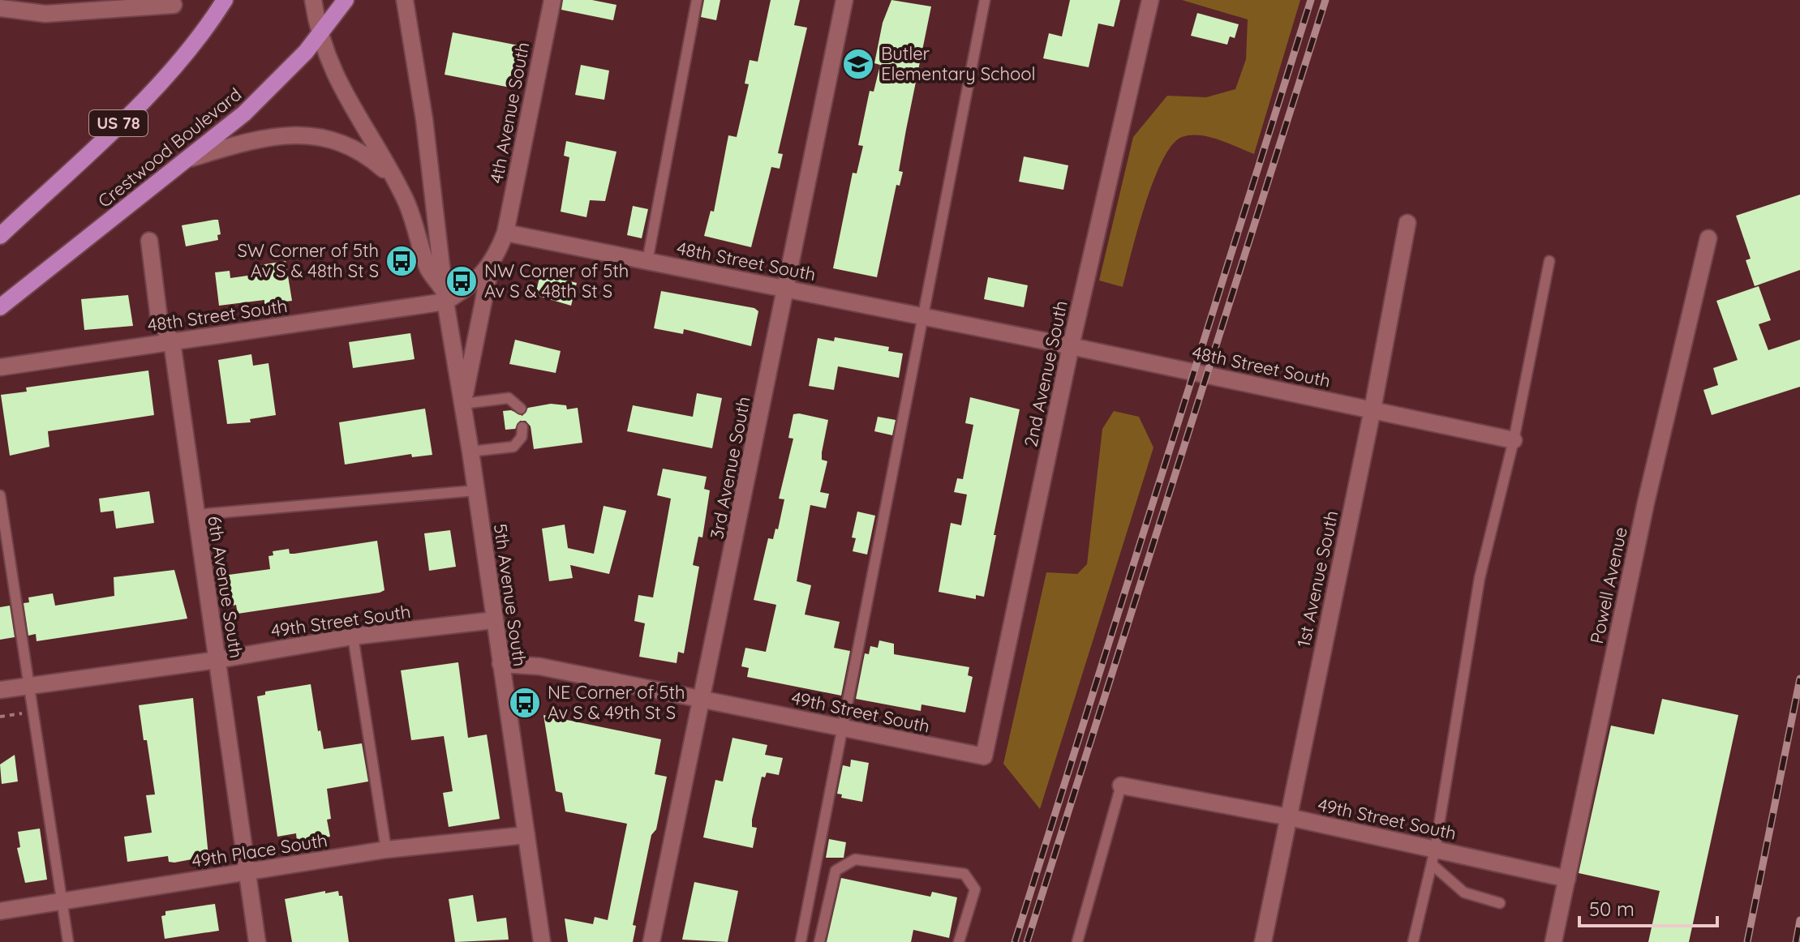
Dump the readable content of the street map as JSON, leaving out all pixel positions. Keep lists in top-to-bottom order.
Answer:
{
  "streets": {
    "main road": ["US 78", "Crestwood Boulevard"],
    "street": [
      "4th Avenue South",
      "48th Street South",
      "2nd Avenue South",
      "3rd Avenue South",
      "1st Avenue South",
      "Powell Avenue",
      "6th Avenue South",
      "5th Avenue South",
      "49th Street South",
      "49th Place South"
    ]
  },
  "crossings": [
    ["4th Avenue South", "48th Street South"],
    ["Crestwood Boulevard", "5th Avenue South"],
    ["48th Street South", "2nd Avenue South"],
    ["48th Street South", "3rd Avenue South"],
    ["48th Street South", "1st Avenue South"],
    ["48th Street South", "6th Avenue South"],
    ["48th Street South", "5th Avenue South"],
    ["2nd Avenue South", "49th Street South"],
    ["3rd Avenue South", "49th Street South"],
    ["1st Avenue South", "49th Street South"],
    ["Powell Avenue", "49th Street South"],
    ["6th Avenue South", "49th Street South"],
    ["6th Avenue South", "49th Place South"],
    ["5th Avenue South", "49th Street South"],
    ["5th Avenue South", "49th Place South"]
  ],
  "places": {
    "school or university": ["Butler Elementary School"],
    "bus stop": ["SW Corner of 5th Av S & 48th St S", "NW Corner of 5th Av S & 48th St S", "NE Corner of 5th Av S & 49th St S"]
  },
  "scale_bar": "50 m"
}
